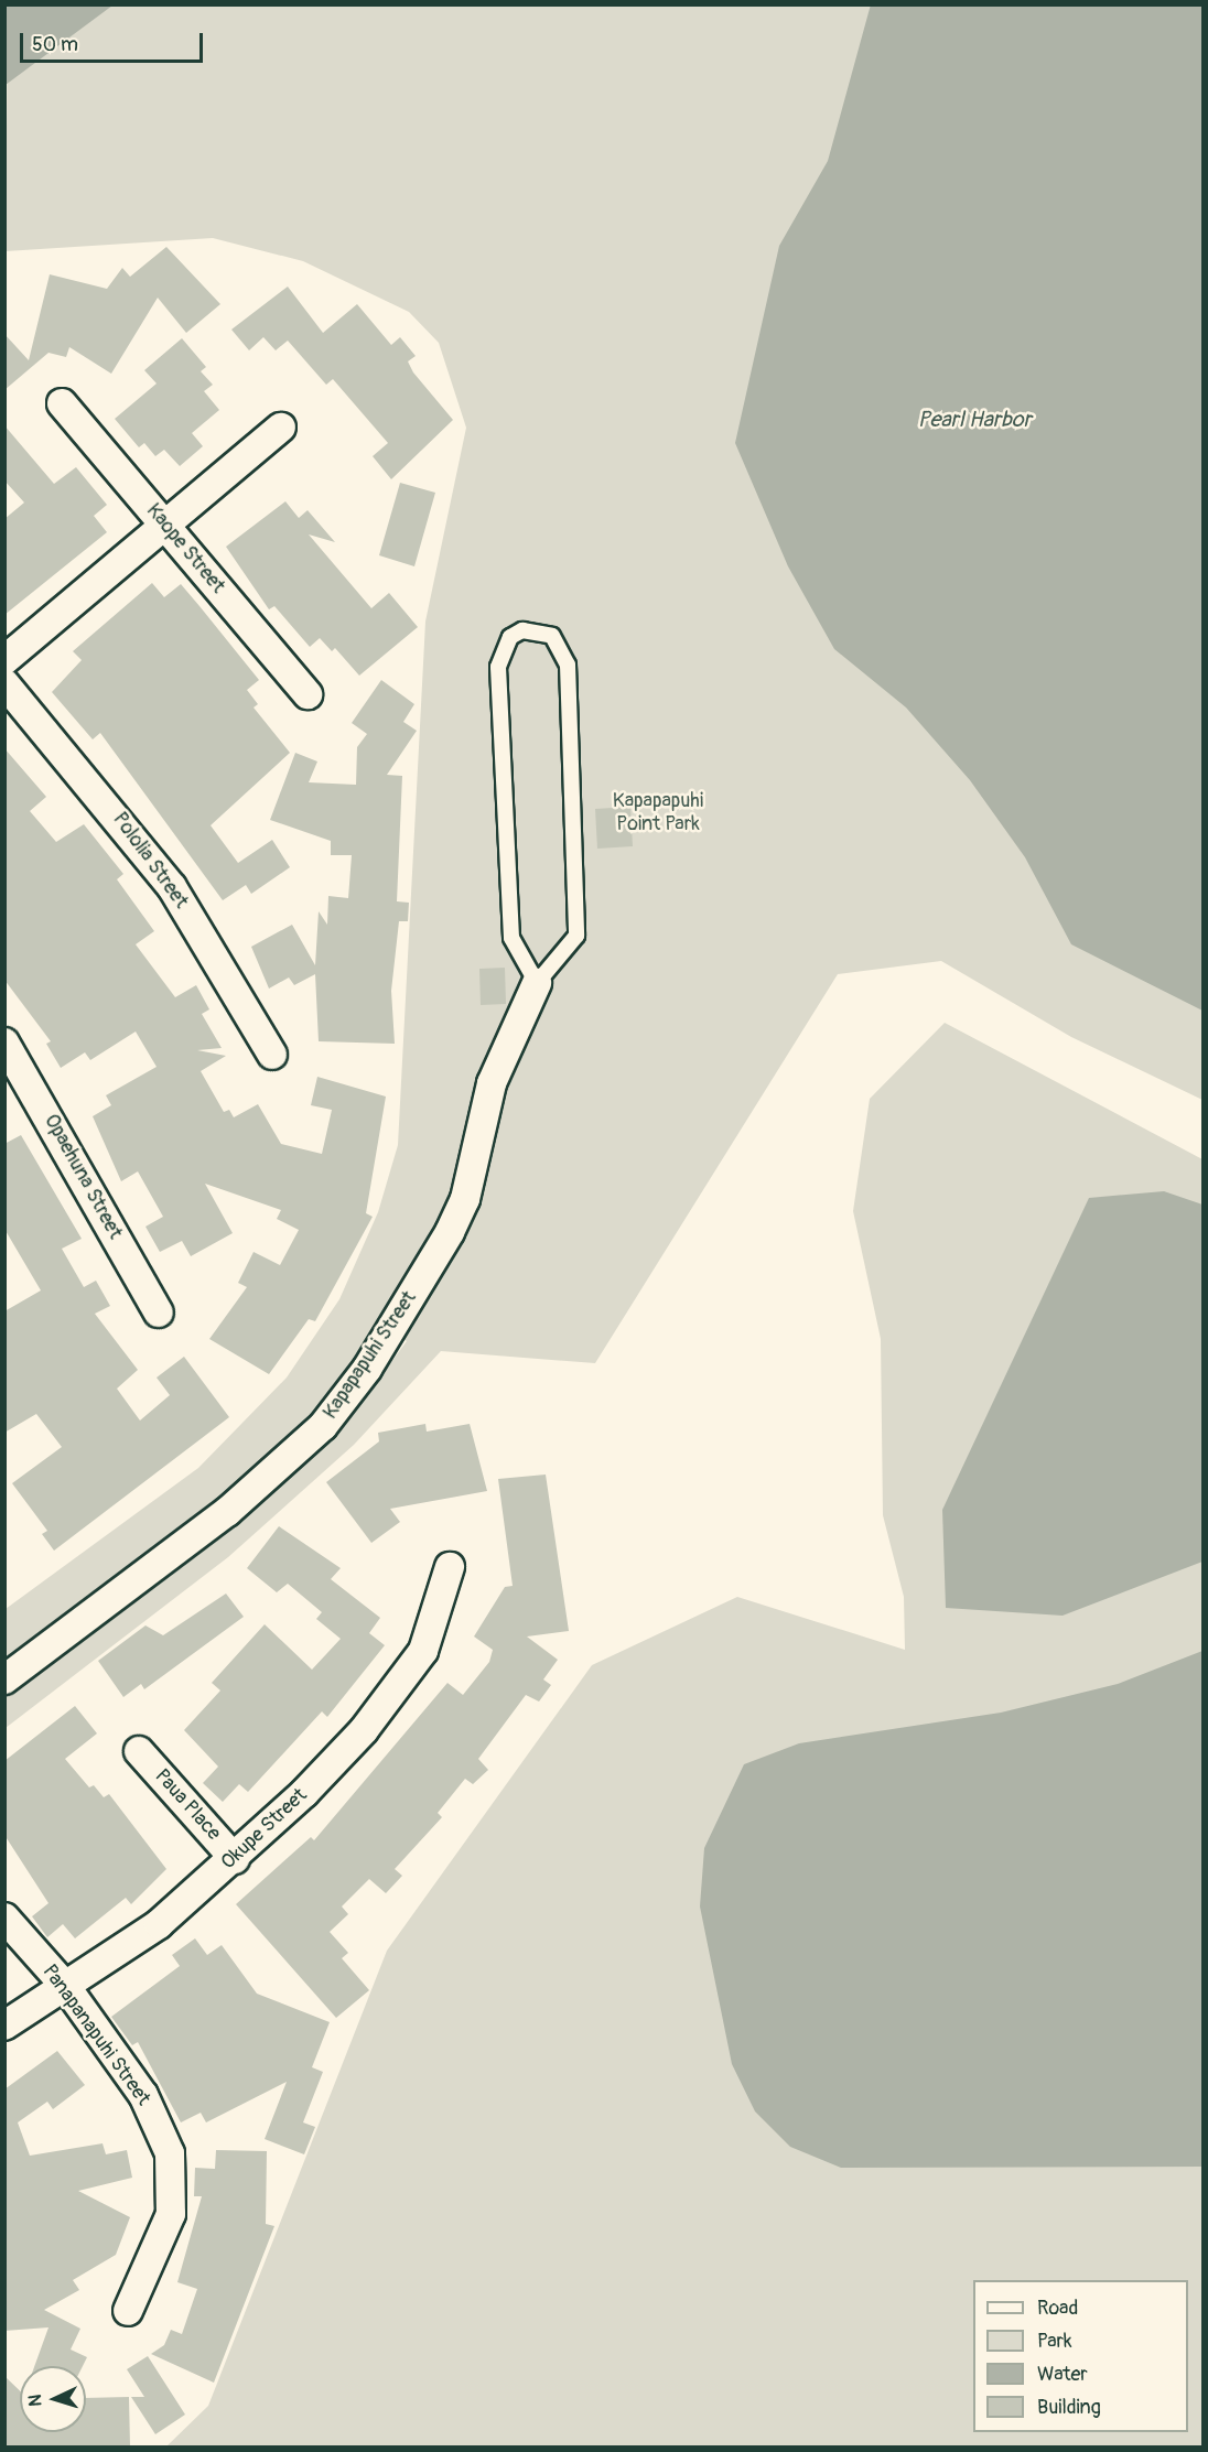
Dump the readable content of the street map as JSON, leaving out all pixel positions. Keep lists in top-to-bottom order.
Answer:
{
  "streets": {
    "street": [
      "Kaope Street",
      "Pololia Street",
      "Opaehuna Street",
      "Kapapapuhi Street",
      "Paua Place",
      "Okupe Street",
      "Panapanapuhi Street"
    ]
  },
  "crossings": [
    ["Paua Place", "Okupe Street"],
    ["Okupe Street", "Panapanapuhi Street"]
  ],
  "water": ["Pearl Harbor"],
  "parks": ["Kapapapuhi Point Park"],
  "legend": [
    "Road",
    "Park",
    "Water",
    "Building"
  ],
  "scale_bar": "50 m",
  "north": "left"
}
